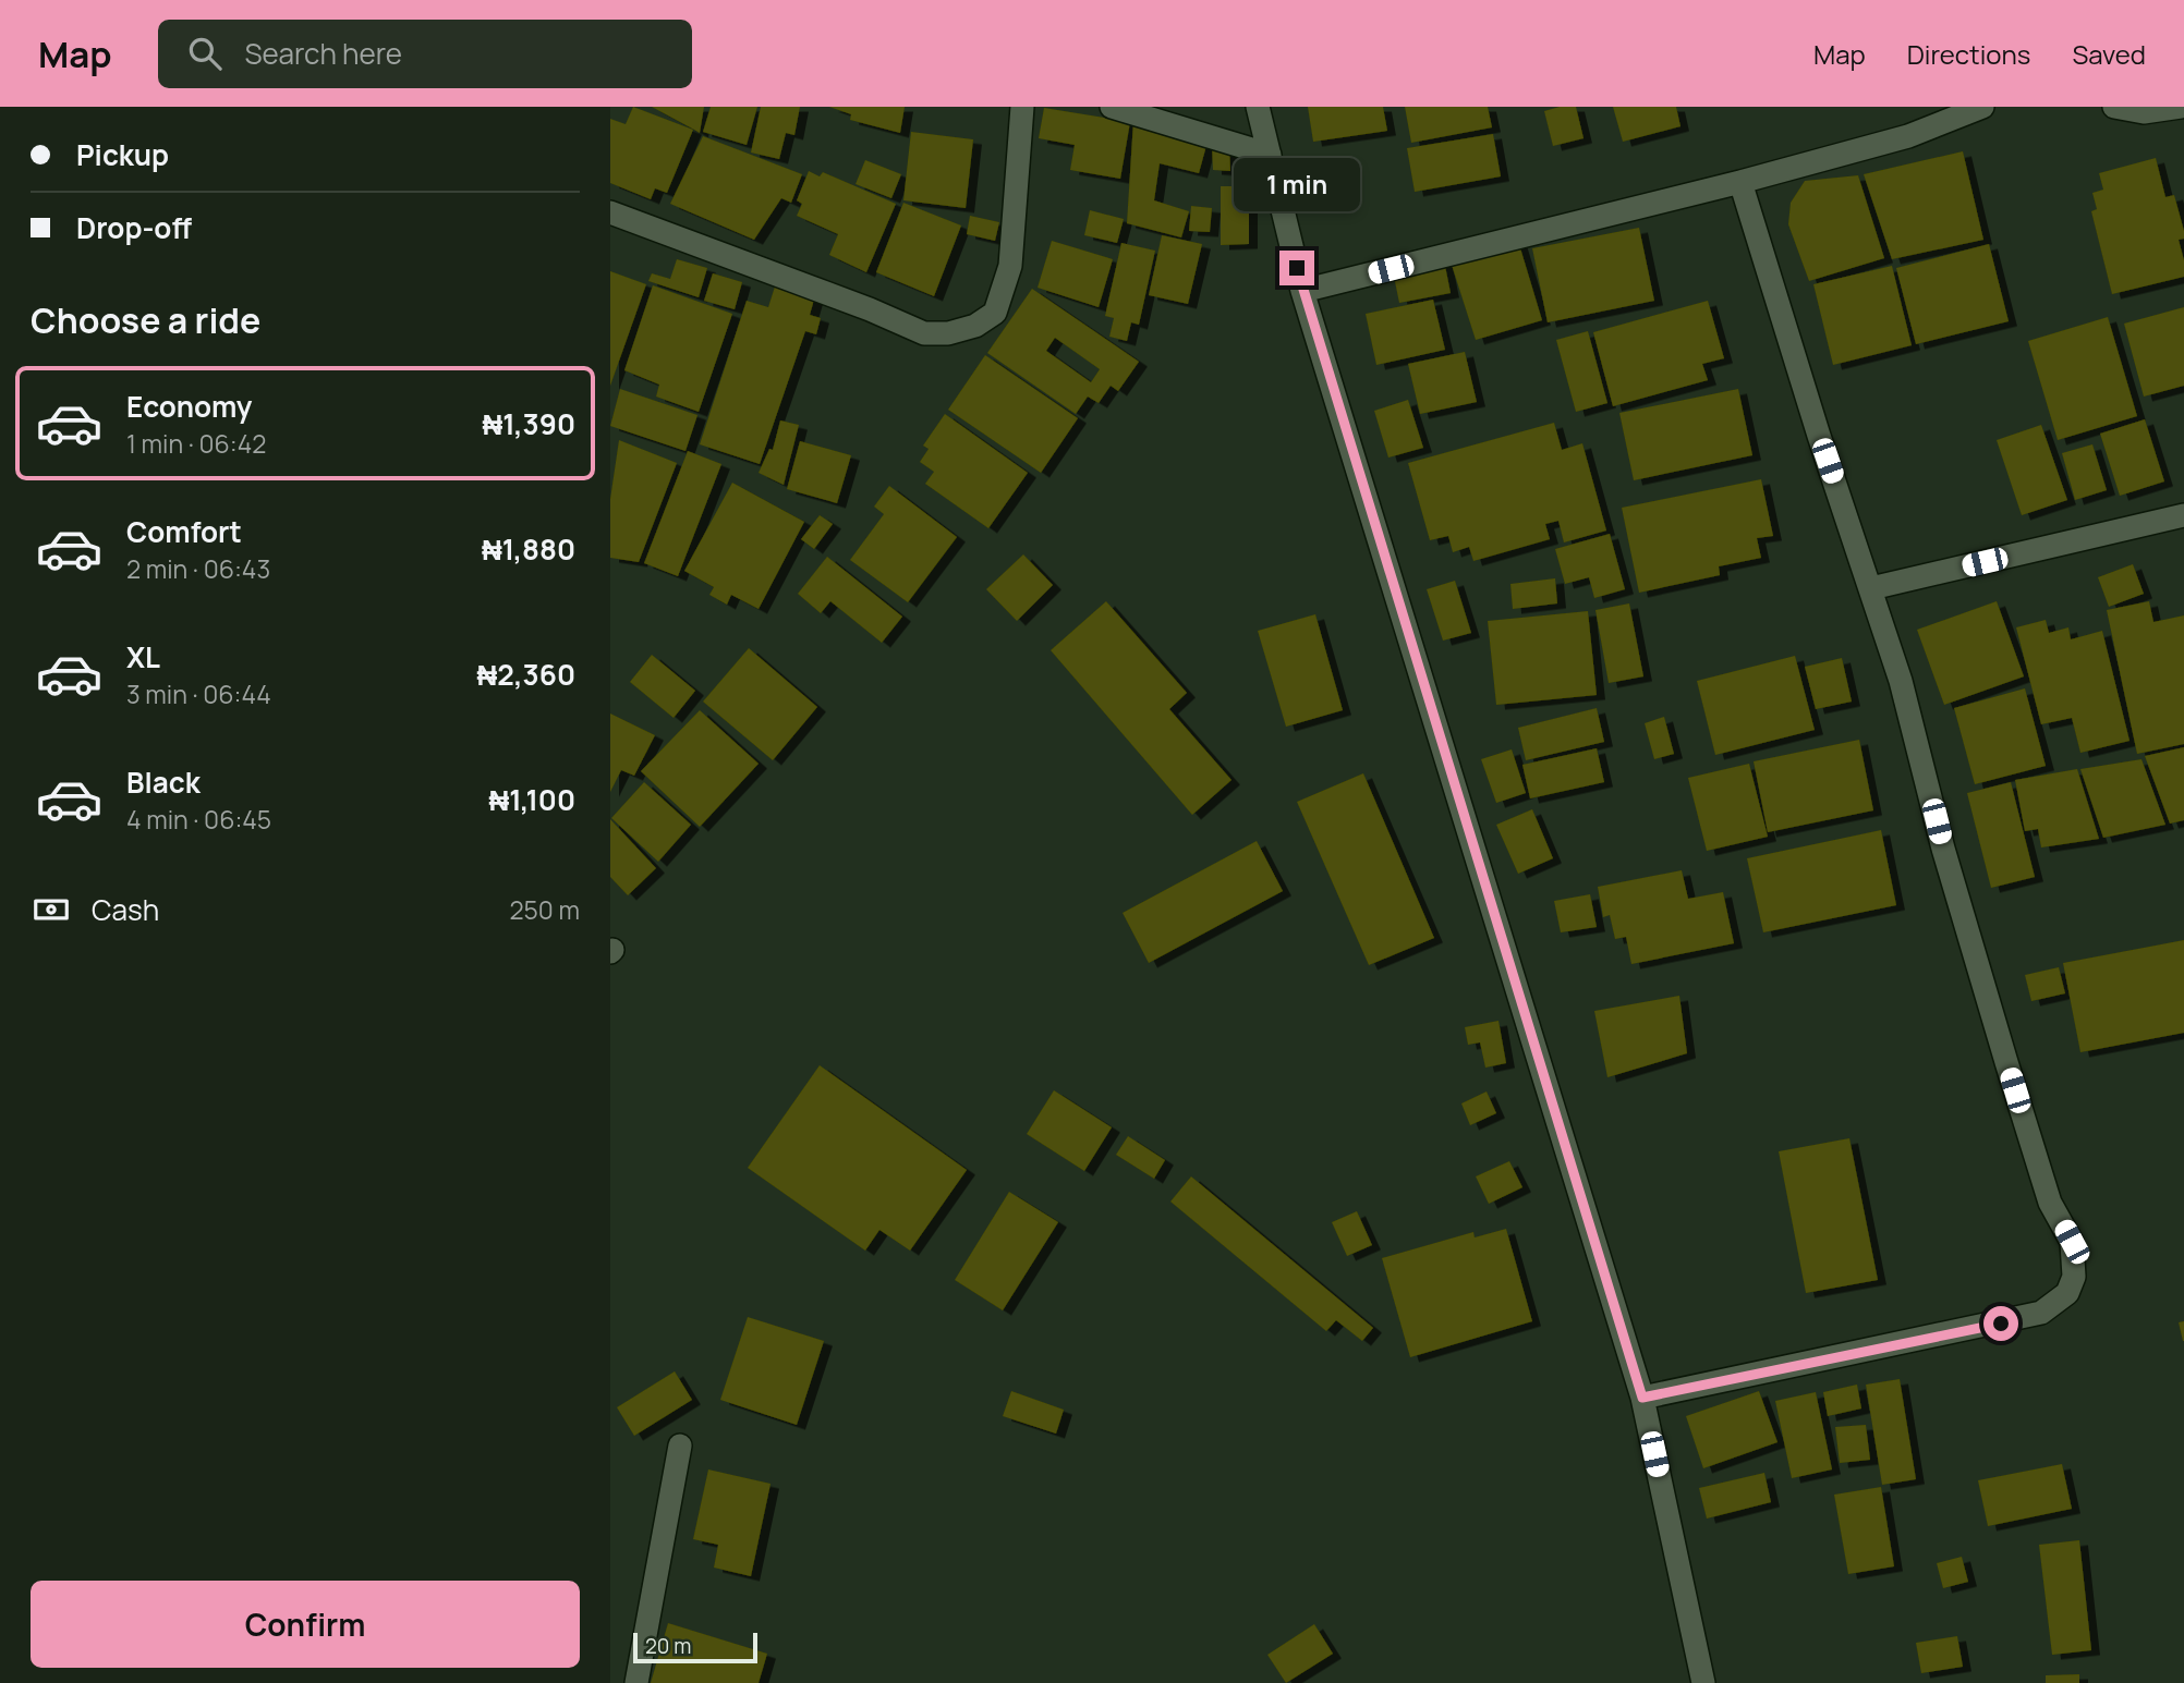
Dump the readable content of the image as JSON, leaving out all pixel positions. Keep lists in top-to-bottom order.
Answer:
{
  "scale_bar": "20 m",
  "page": {
    "header": "Map",
    "search": "Search here",
    "nav": ["Map", "Directions", "Saved"],
    "banner": ["Pickup", "Drop-off"],
    "bubble": "1 min",
    "heading": "Choose a ride",
    "list": [
      {
        "name": "Economy",
        "note": "1 min · 06:42",
        "value": "₦1,390"
      },
      {
        "name": "Comfort",
        "note": "2 min · 06:43",
        "value": "₦1,880"
      },
      {
        "name": "XL",
        "note": "3 min · 06:44",
        "value": "₦2,360"
      },
      {
        "name": "Black",
        "note": "4 min · 06:45",
        "value": "₦1,100"
      }
    ],
    "pay": ["Cash", "250 m"],
    "buttons": "Confirm",
    "scale": "20 m"
  }
}
